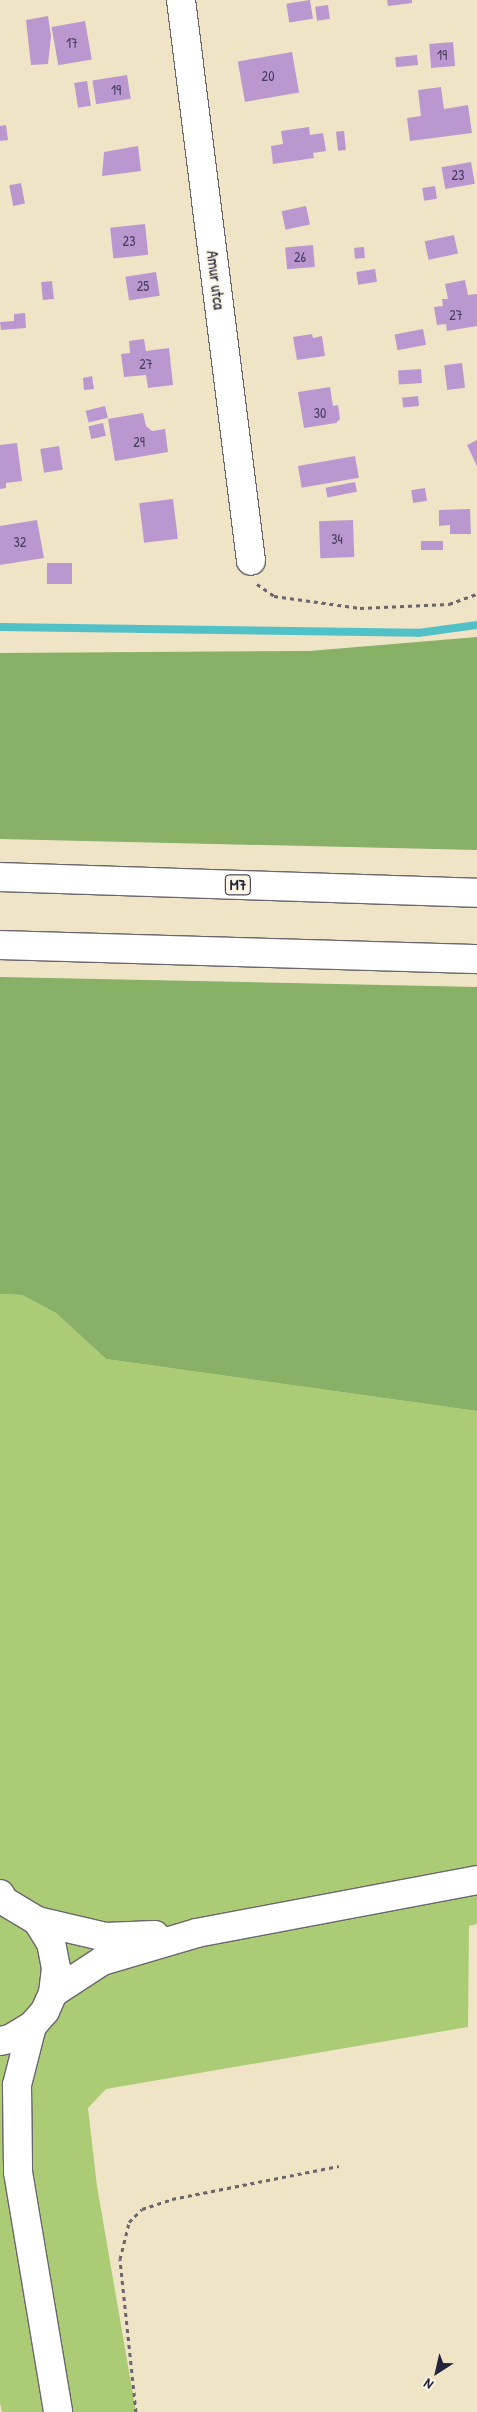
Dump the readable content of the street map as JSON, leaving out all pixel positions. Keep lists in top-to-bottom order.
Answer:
{
  "streets": {
    "main road": ["Amur utca", "M7"]
  },
  "house_numbers": [
    "17",
    "19",
    "20",
    "19",
    "23",
    "23",
    "26",
    "25",
    "27",
    "27",
    "30",
    "29",
    "34",
    "32"
  ],
  "north": "bottom left"
}
